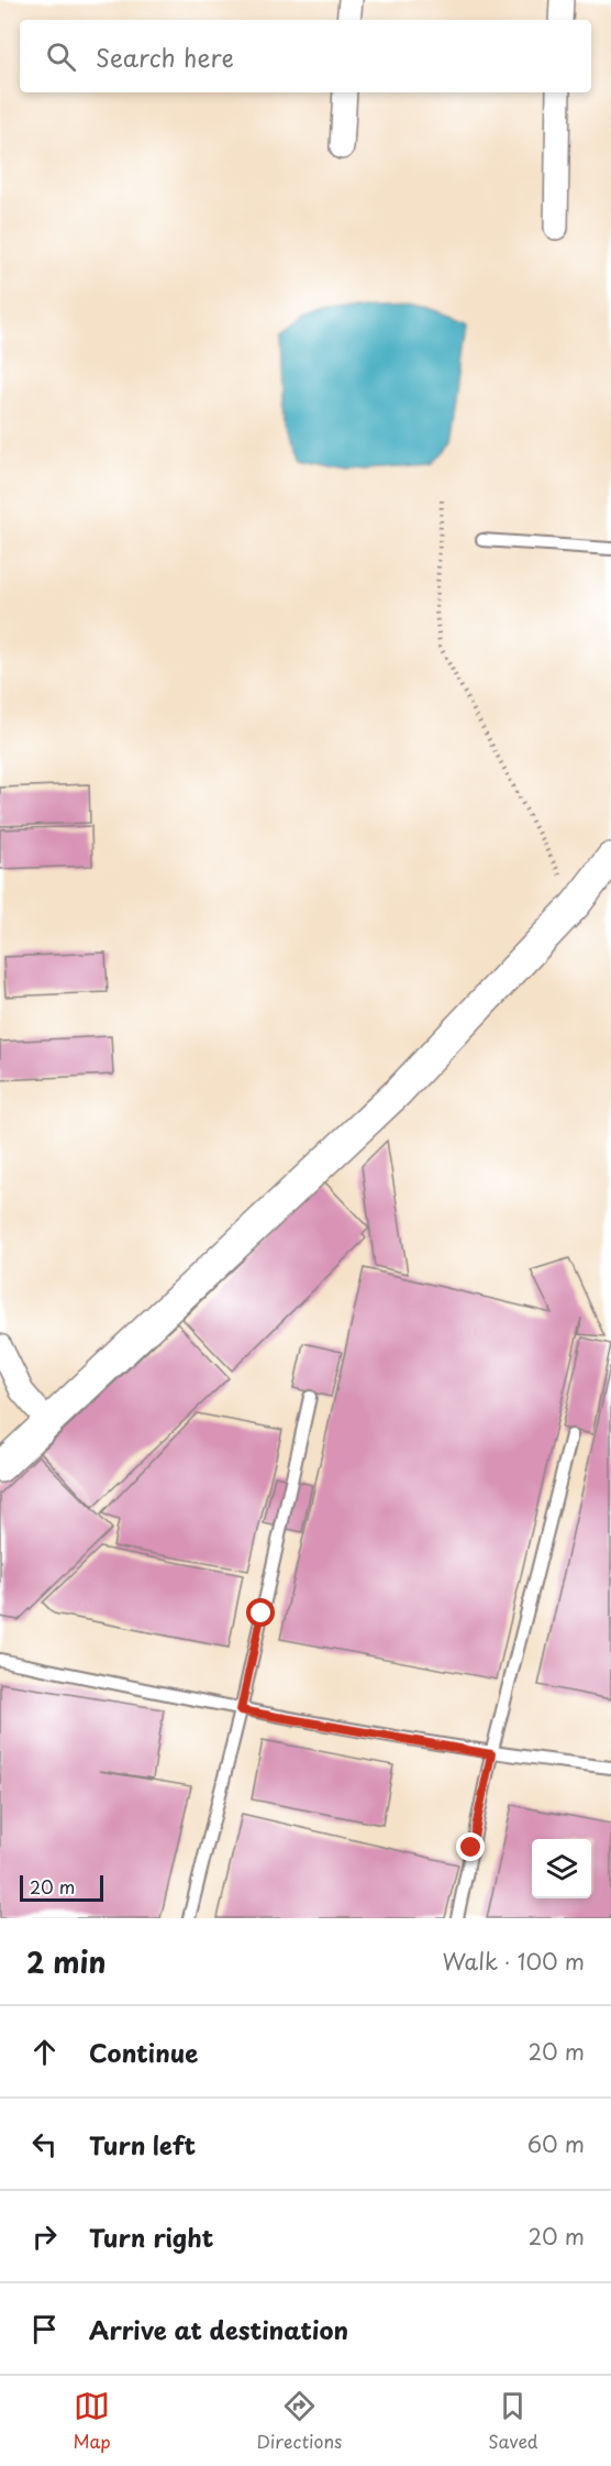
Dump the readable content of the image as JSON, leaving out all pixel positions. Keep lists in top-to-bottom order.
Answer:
{
  "scale_bar": "20 m",
  "page": {
    "search": "Search here",
    "scale": "20 m",
    "heading": ["2 min", "Walk · 100 m"],
    "list": [
      ["Continue", "20 m"],
      ["Turn left", "60 m"],
      ["Turn right", "20 m"],
      "Arrive at destination"
    ],
    "nav": ["Map", "Directions", "Saved"]
  }
}
